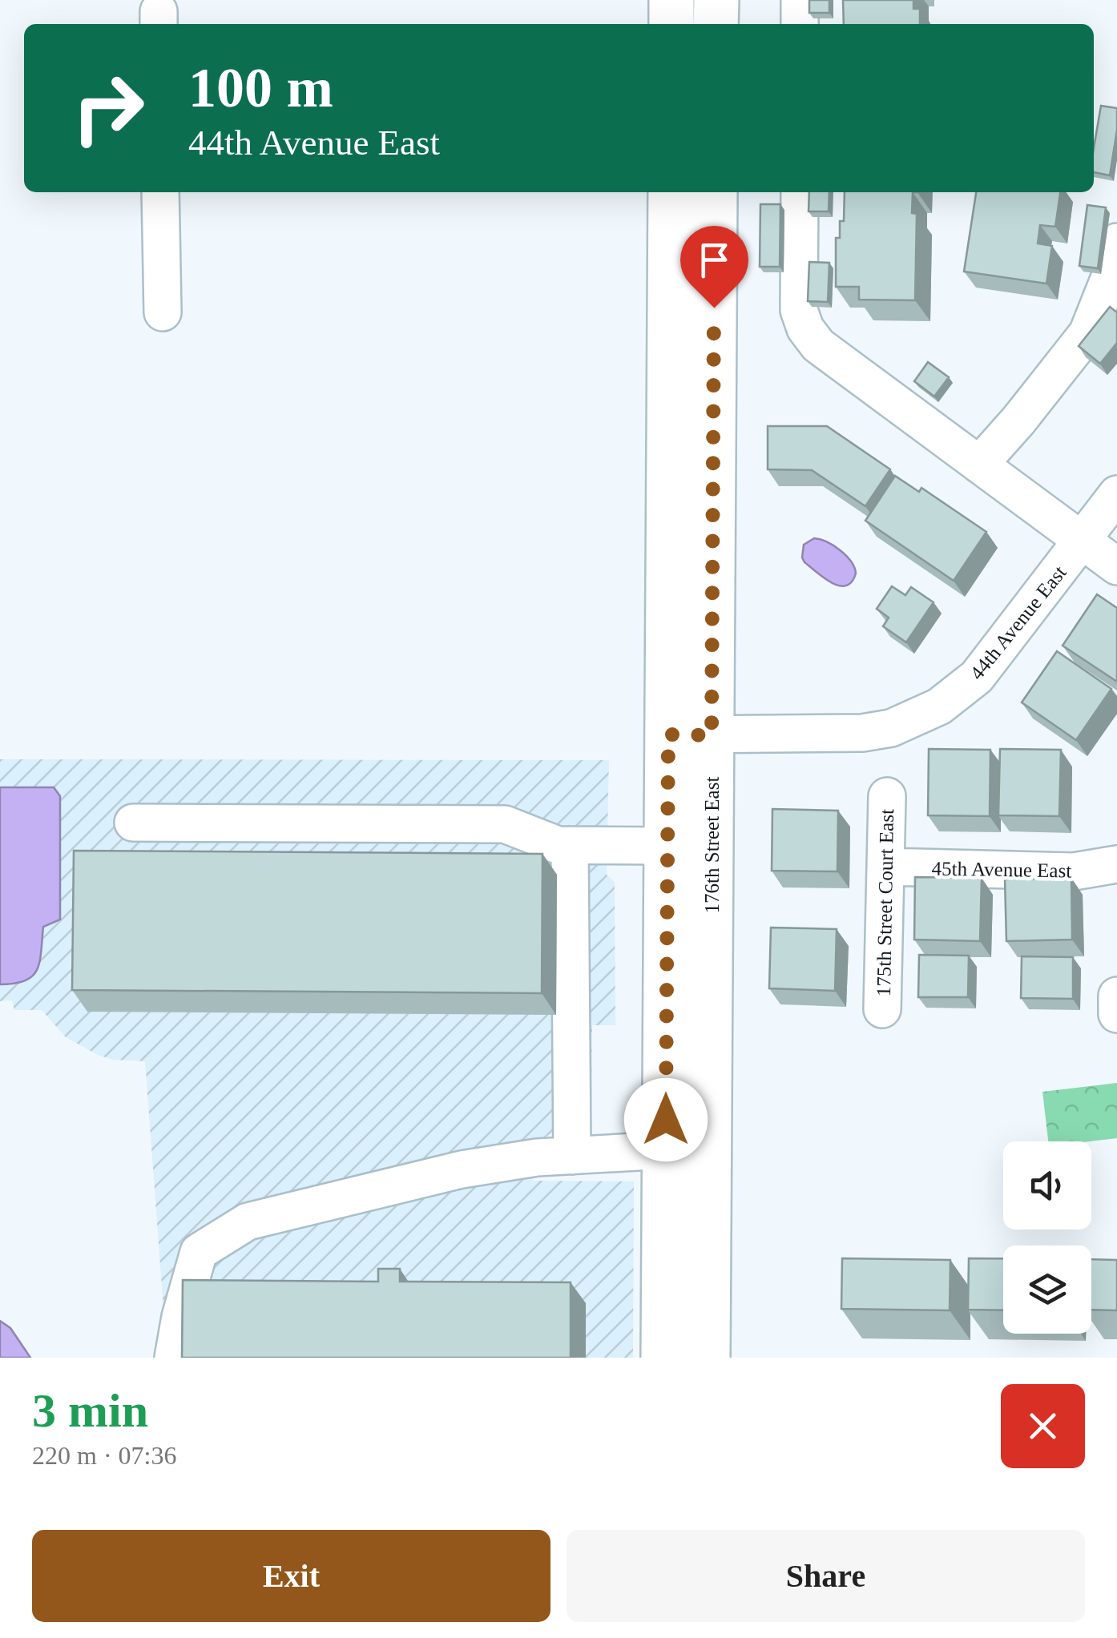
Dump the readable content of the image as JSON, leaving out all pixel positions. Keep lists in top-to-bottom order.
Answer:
{
  "streets": {
    "main road": ["176th Street East"],
    "street": ["44th Avenue East", "45th Avenue East", "175th Street Court East"]
  },
  "crossings": [
    ["44th Avenue East", "176th Street East"],
    ["45th Avenue East", "175th Street Court East"]
  ],
  "page": {
    "turn": ["100 m", "44th Avenue East"],
    "heading": ["3 min", "220 m · 07:36"],
    "buttons": ["Exit", "Share"]
  }
}
